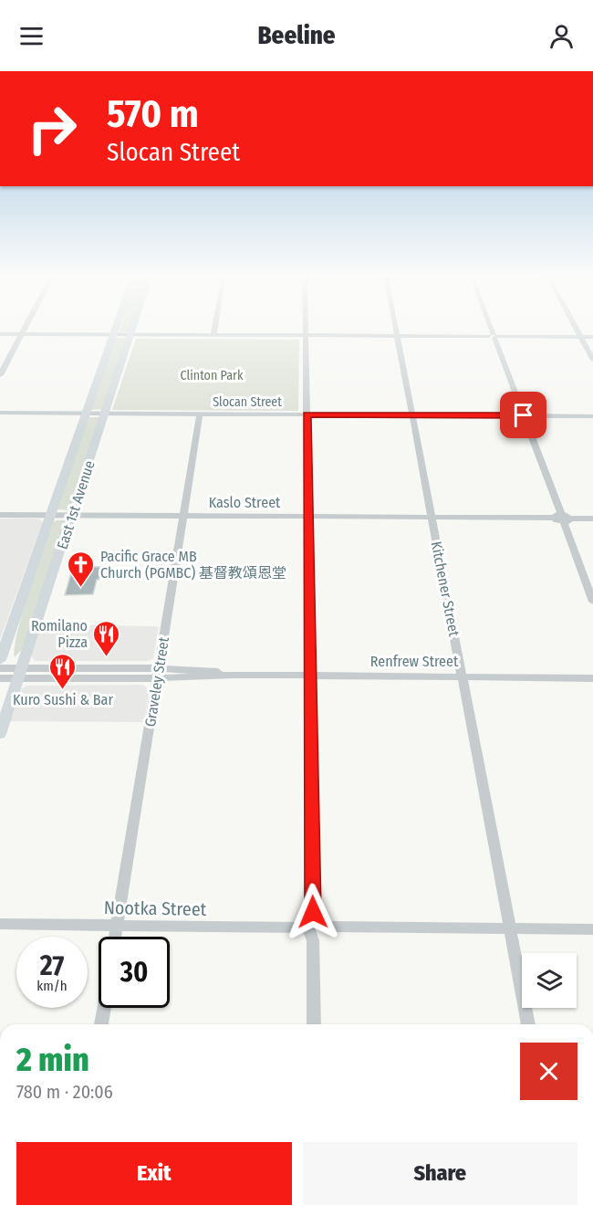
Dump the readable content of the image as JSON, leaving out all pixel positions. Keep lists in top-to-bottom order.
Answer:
{
  "streets": {
    "main road": ["East 1st Avenue"],
    "street": [
      "Slocan Street",
      "Kaslo Street",
      "Kitchener Street",
      "Renfrew Street",
      "Graveley Street",
      "Nootka Street"
    ]
  },
  "crossings": [
    ["Slocan Street", "East 1st Avenue"],
    ["Slocan Street", "Kitchener Street"],
    ["Slocan Street", "Graveley Street"],
    ["Kaslo Street", "East 1st Avenue"],
    ["Kaslo Street", "Kitchener Street"],
    ["Kaslo Street", "Graveley Street"],
    ["East 1st Avenue", "Renfrew Street"],
    ["Kitchener Street", "Renfrew Street"],
    ["Kitchener Street", "Nootka Street"],
    ["Renfrew Street", "Graveley Street"],
    ["Graveley Street", "Nootka Street"]
  ],
  "parks": ["Clinton Park"],
  "places": {
    "church": ["Pacific Grace MB Church (PGMBC) 基督教頌恩堂"],
    "restaurant": ["Romilano Pizza", "Kuro Sushi & Bar"]
  },
  "page": {
    "header": "Beeline",
    "turn": ["570 m", "Slocan Street"],
    "speed": "27 km/h",
    "limit": "30",
    "heading": ["2 min", "780 m · 20:06"],
    "buttons": ["Exit", "Share"]
  }
}
